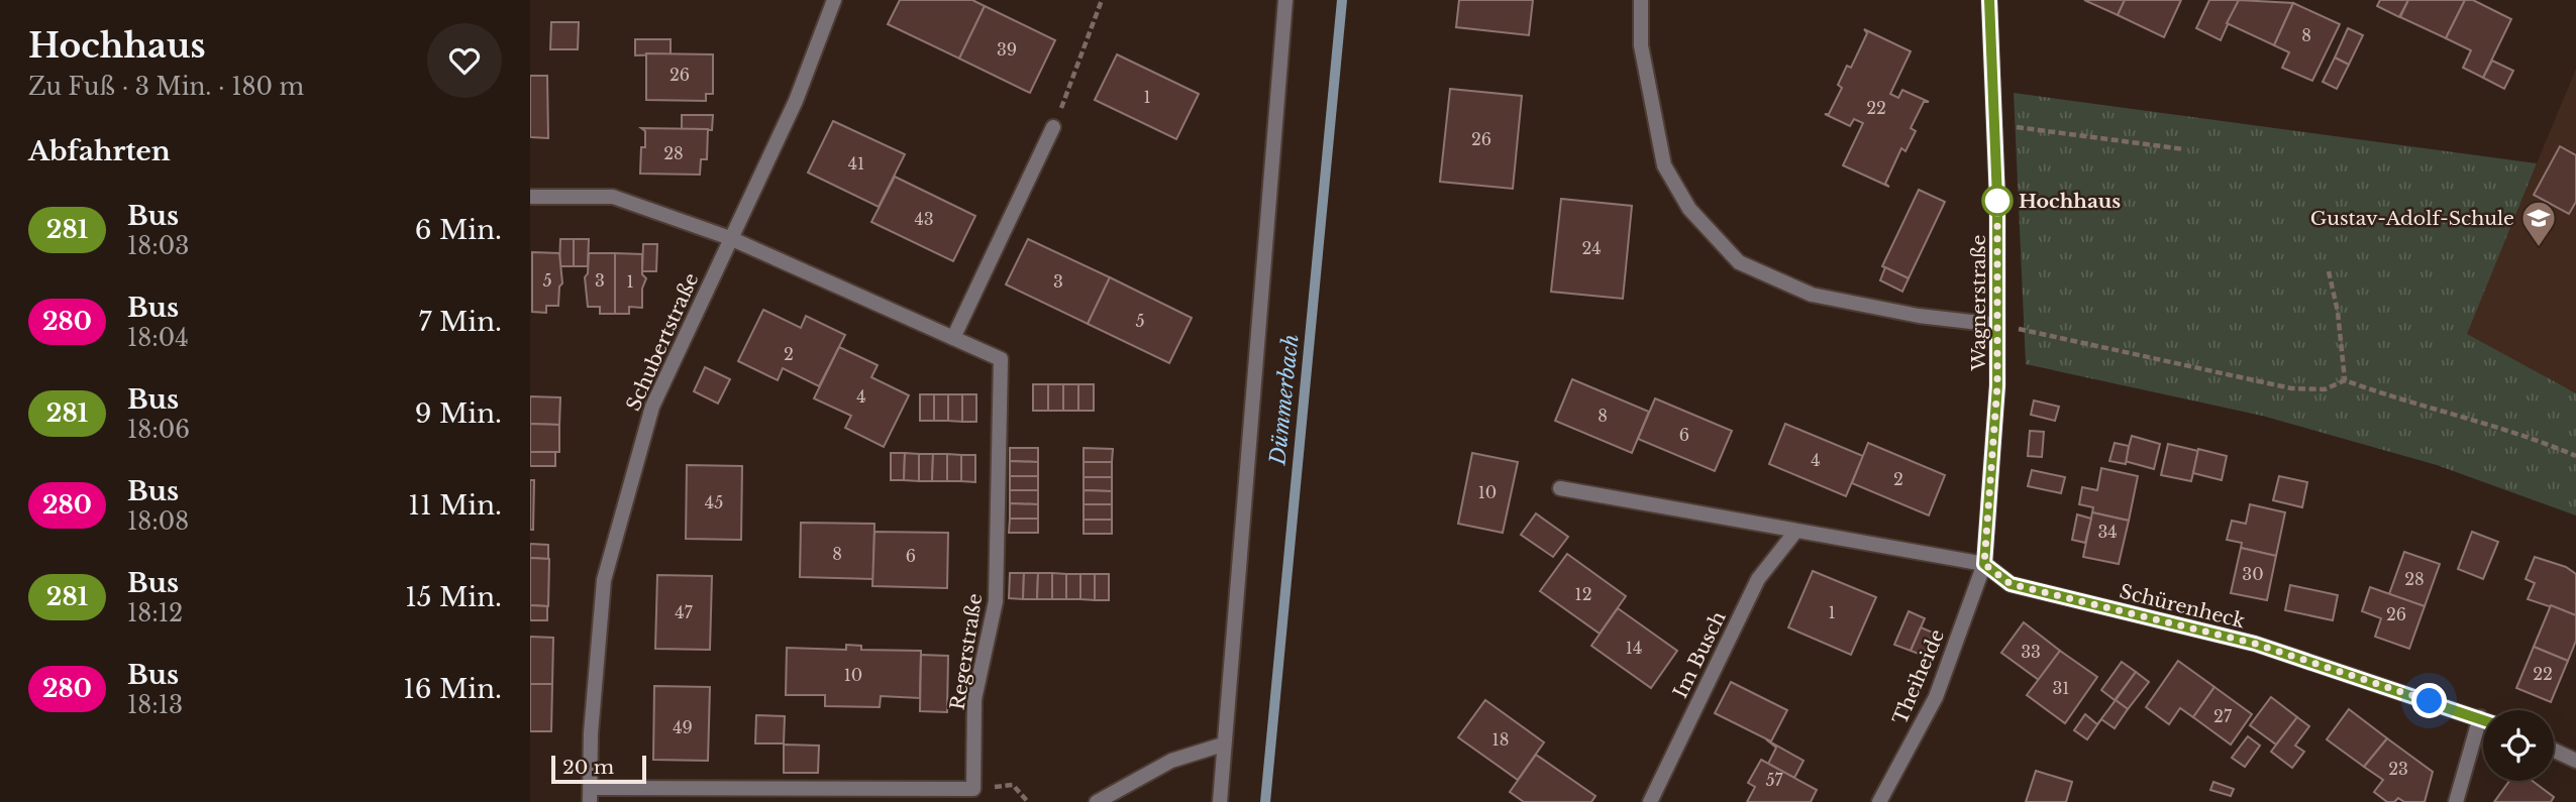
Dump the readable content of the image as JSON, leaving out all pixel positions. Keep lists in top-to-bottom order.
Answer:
{
  "streets": {
    "street": [
      "Wagnerstraße",
      "Schubertstraße",
      "Schürenheck",
      "Regerstraße",
      "Im Busch",
      "Theiheide"
    ]
  },
  "crossings": [
    ["Wagnerstraße", "Schürenheck"],
    ["Wagnerstraße", "Theiheide"],
    ["Schubertstraße", "Regerstraße"],
    ["Schürenheck", "Theiheide"]
  ],
  "water": ["Dümmerbach"],
  "places": {
    "other": ["Hochhaus"],
    "school or university": ["Gustav-Adolf-Schule"]
  },
  "lines": ["bus line 281"],
  "house_numbers": [
    "8",
    "39",
    "26",
    "1",
    "22",
    "26",
    "28",
    "41",
    "43",
    "24",
    "5",
    "3",
    "1",
    "3",
    "5",
    "2",
    "4",
    "8",
    "6",
    "4",
    "2",
    "10",
    "45",
    "34",
    "8",
    "6",
    "30",
    "28",
    "12",
    "47",
    "1",
    "26",
    "14",
    "33",
    "22",
    "10",
    "31",
    "27",
    "49",
    "18",
    "23",
    "57"
  ],
  "scale_bar": "20 m",
  "page": {
    "heading": [
      ["Hochhaus", "Zu Fuß · 3 Min. · 180 m"],
      "Abfahrten"
    ],
    "list": [
      {
        "mark": "281",
        "name": "Bus",
        "note": "18:03",
        "value": "6 Min."
      },
      {
        "mark": "280",
        "name": "Bus",
        "note": "18:04",
        "value": "7 Min."
      },
      {
        "mark": "281",
        "name": "Bus",
        "note": "18:06",
        "value": "9 Min."
      },
      {
        "mark": "280",
        "name": "Bus",
        "note": "18:08",
        "value": "11 Min."
      },
      {
        "mark": "281",
        "name": "Bus",
        "note": "18:12",
        "value": "15 Min."
      },
      {
        "mark": "280",
        "name": "Bus",
        "note": "18:13",
        "value": "16 Min."
      }
    ],
    "scale": "20 m"
  }
}
